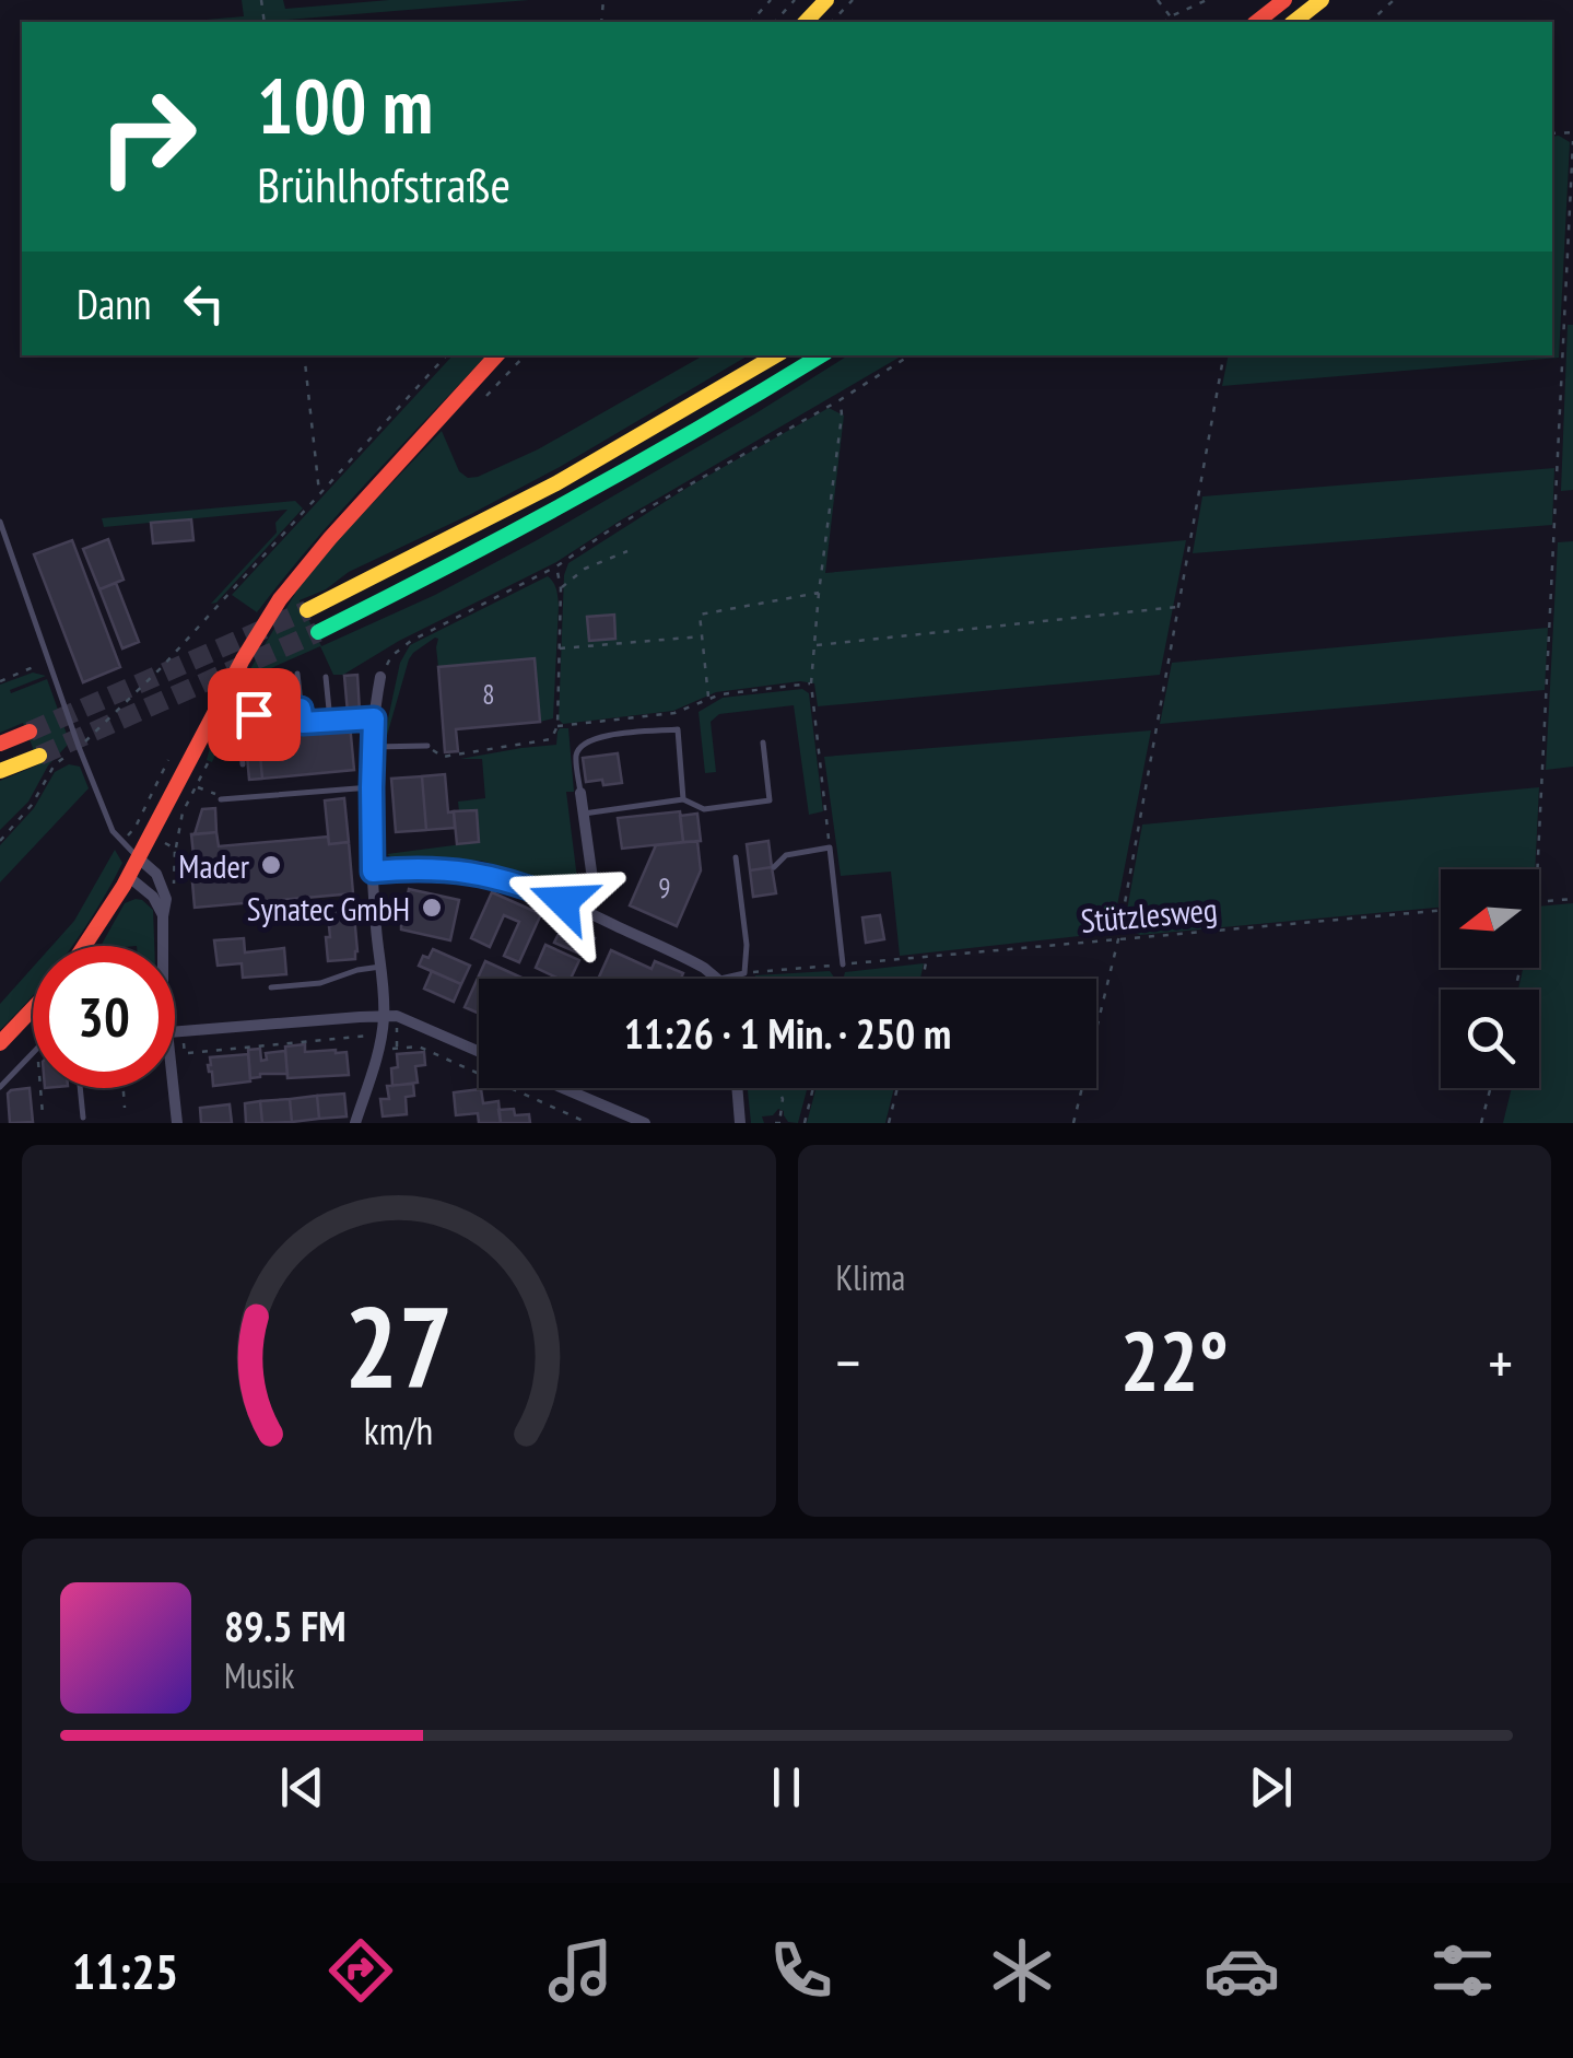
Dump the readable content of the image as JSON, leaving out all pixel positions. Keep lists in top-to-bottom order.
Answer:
{
  "streets": {
    "path": ["Stützlesweg"]
  },
  "places": ["Mader", "Synatec GmbH"],
  "house_numbers": ["8", "9"],
  "north": "left",
  "page": {
    "turn": ["100 m", "Brühlhofstraße"],
    "then": "Dann",
    "limit": "30",
    "trip": "11:26 · 1 Min. · 250 m",
    "tile": "Klima",
    "heat": ["−", "22°", "+"],
    "song": ["89.5 FM", "Musik"],
    "tabs": "11:25",
    "gauge": ["27", "km/h"]
  }
}
